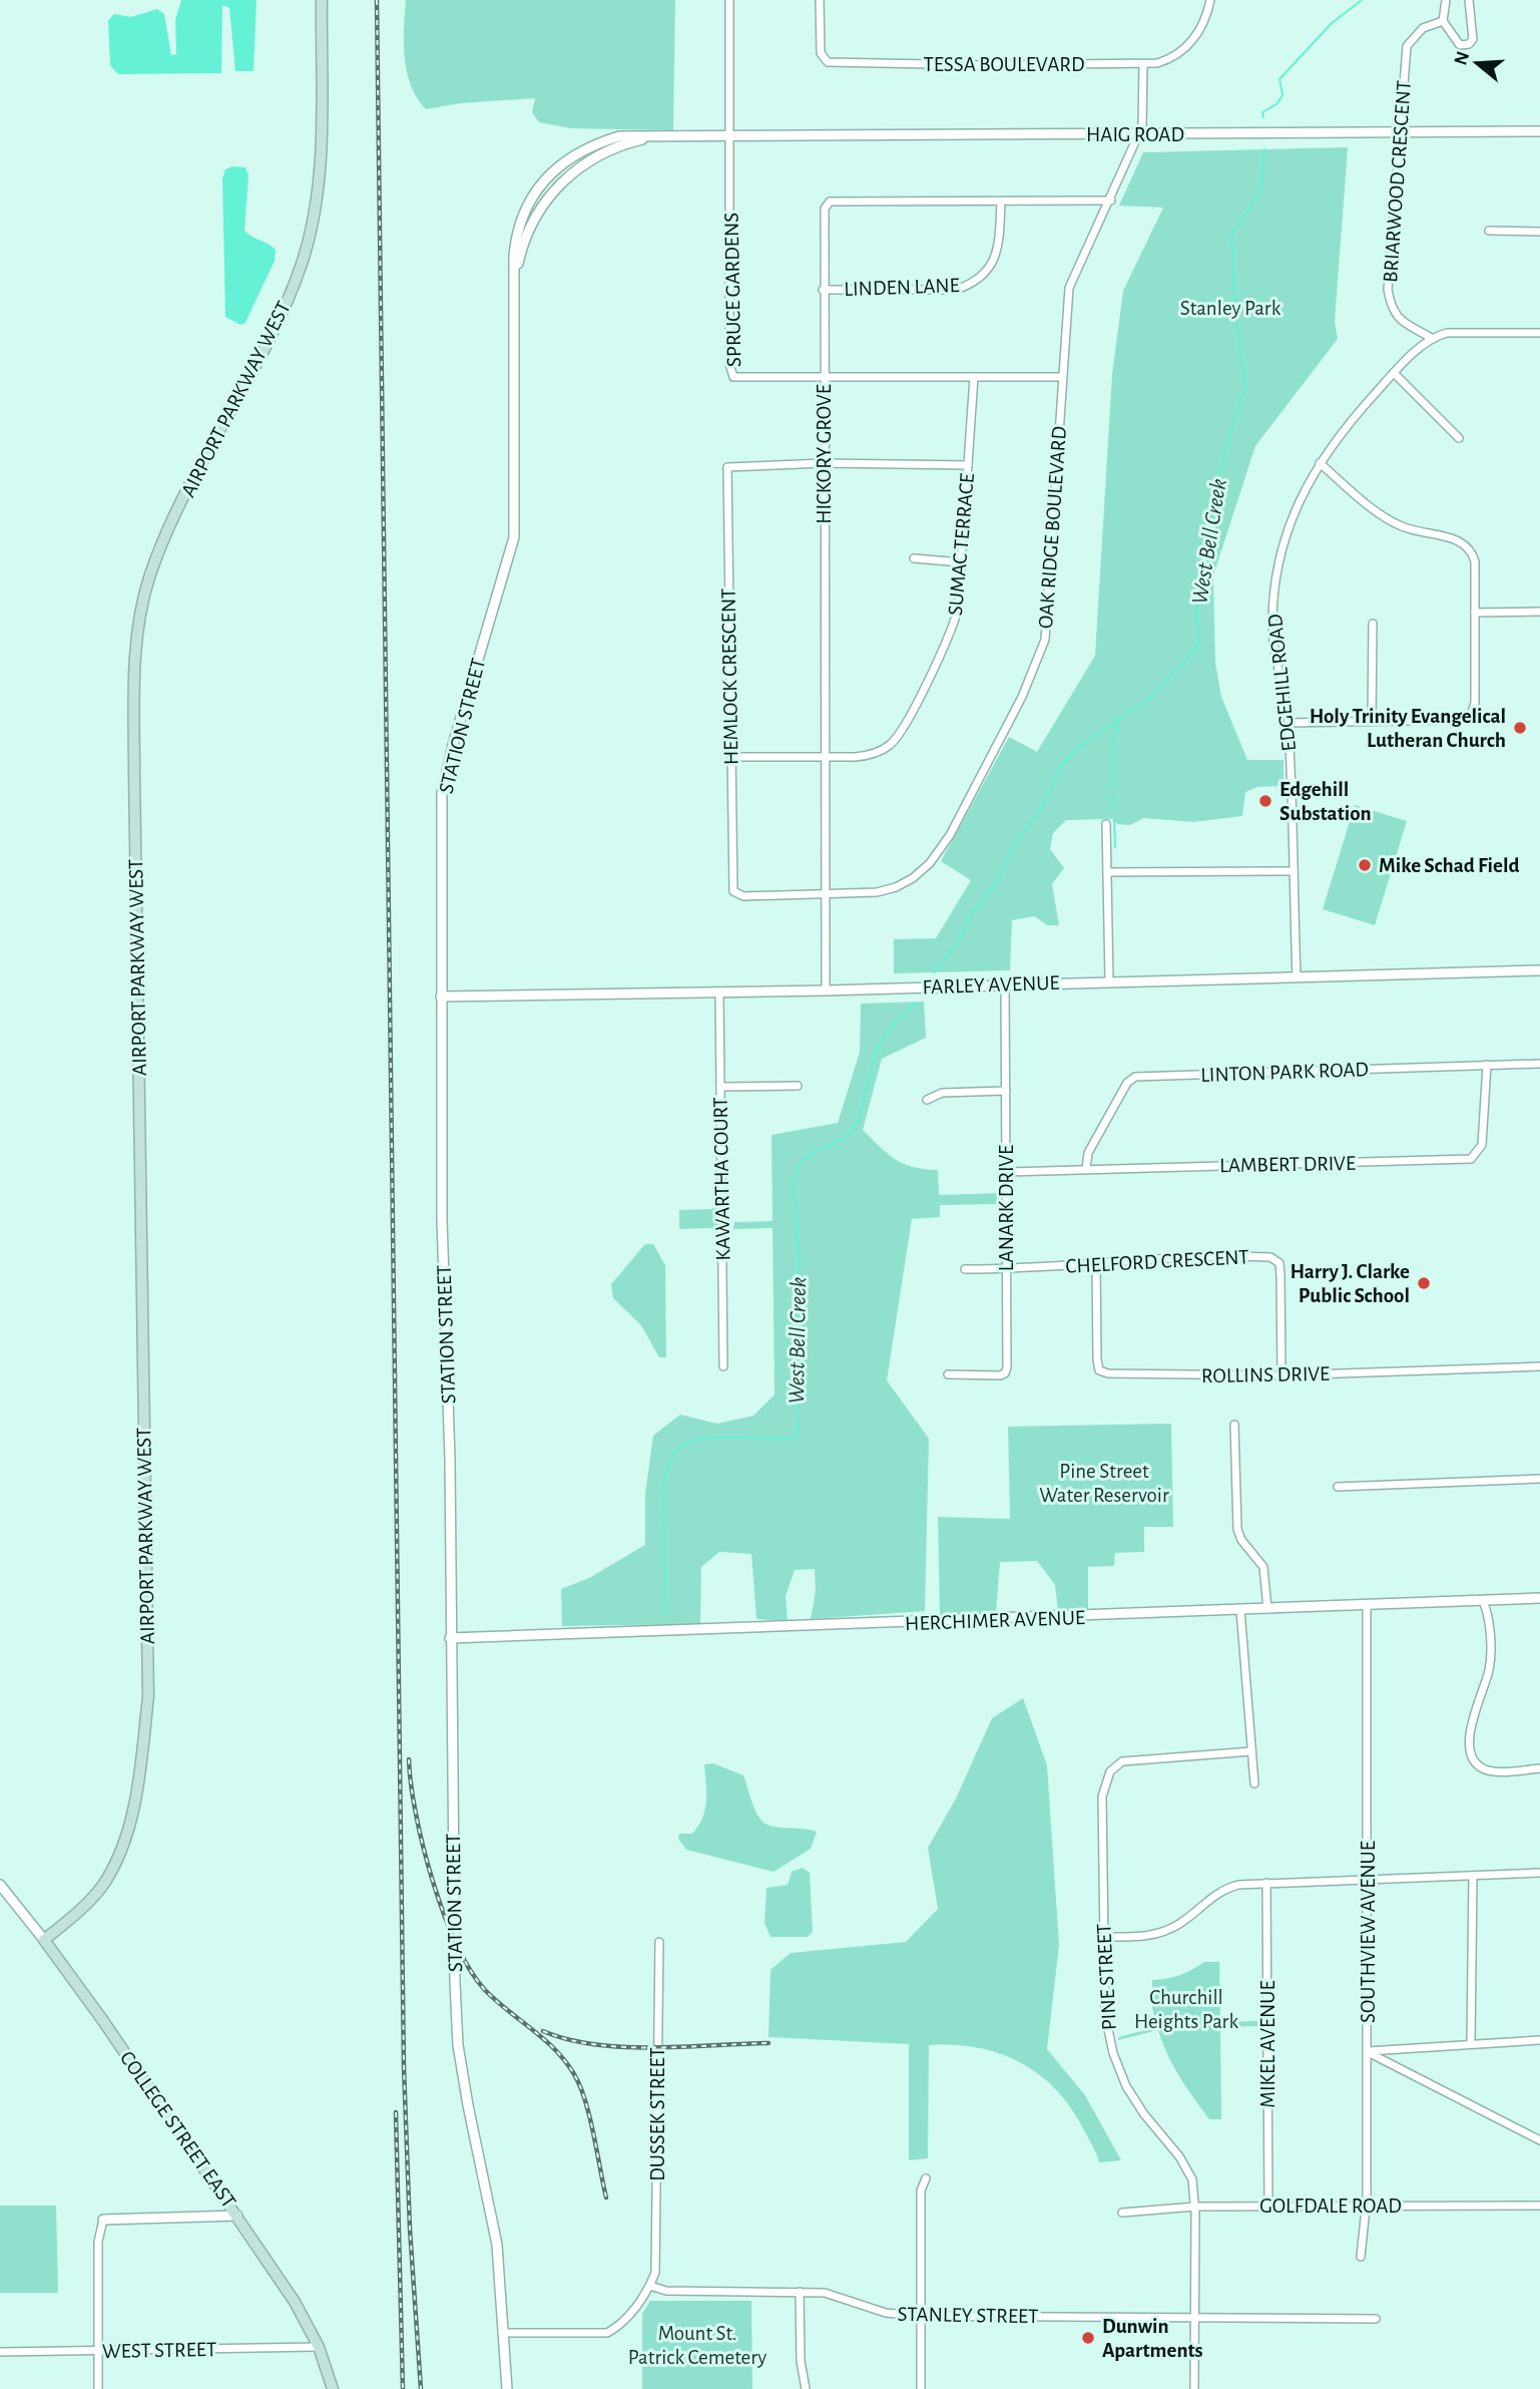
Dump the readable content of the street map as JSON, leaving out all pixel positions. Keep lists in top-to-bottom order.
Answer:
{
  "streets": {
    "main road": ["AIRPORT PARKWAY WEST", "COLLEGE STREET EAST"],
    "street": [
      "TESSA BOULEVARD",
      "HAIG ROAD",
      "BRIARWOOD CRESCENT",
      "LINDEN LANE",
      "SPRUCE GARDENS",
      "HICKORY GROVE",
      "OAK RIDGE BOULEVARD",
      "SUMAC TERRACE",
      "HEMLOCK CRESCENT",
      "EDGEHILL ROAD",
      "STATION STREET",
      "FARLEY AVENUE",
      "LINTON PARK ROAD",
      "LAMBERT DRIVE",
      "KAWARTHA COURT",
      "LANARK DRIVE",
      "CHELFORD CRESCENT",
      "ROLLINS DRIVE",
      "HERCHIMER AVENUE",
      "SOUTHVIEW AVENUE",
      "PINE STREET",
      "MIKEL AVENUE",
      "DUSSEK STREET",
      "GOLFDALE ROAD",
      "STANLEY STREET",
      "WEST STREET"
    ]
  },
  "crossings": [
    ["TESSA BOULEVARD", "OAK RIDGE BOULEVARD"],
    ["HAIG ROAD", "BRIARWOOD CRESCENT"],
    ["HAIG ROAD", "SPRUCE GARDENS"],
    ["HAIG ROAD", "OAK RIDGE BOULEVARD"],
    ["HAIG ROAD", "STATION STREET"],
    ["BRIARWOOD CRESCENT", "EDGEHILL ROAD"],
    ["LINDEN LANE", "HICKORY GROVE"],
    ["SPRUCE GARDENS", "HICKORY GROVE"],
    ["SPRUCE GARDENS", "OAK RIDGE BOULEVARD"],
    ["SPRUCE GARDENS", "SUMAC TERRACE"],
    ["SPRUCE GARDENS", "STATION STREET"],
    ["AIRPORT PARKWAY WEST", "COLLEGE STREET EAST"],
    ["HICKORY GROVE", "OAK RIDGE BOULEVARD"],
    ["HICKORY GROVE", "SUMAC TERRACE"],
    ["HICKORY GROVE", "HEMLOCK CRESCENT"],
    ["HICKORY GROVE", "FARLEY AVENUE"],
    ["OAK RIDGE BOULEVARD", "HEMLOCK CRESCENT"],
    ["SUMAC TERRACE", "HEMLOCK CRESCENT"],
    ["EDGEHILL ROAD", "FARLEY AVENUE"],
    ["STATION STREET", "FARLEY AVENUE"],
    ["STATION STREET", "HERCHIMER AVENUE"],
    ["FARLEY AVENUE", "KAWARTHA COURT"],
    ["FARLEY AVENUE", "LANARK DRIVE"],
    ["LINTON PARK ROAD", "LAMBERT DRIVE"],
    ["LAMBERT DRIVE", "LANARK DRIVE"],
    ["LANARK DRIVE", "CHELFORD CRESCENT"],
    ["CHELFORD CRESCENT", "ROLLINS DRIVE"],
    ["HERCHIMER AVENUE", "SOUTHVIEW AVENUE"],
    ["SOUTHVIEW AVENUE", "GOLFDALE ROAD"],
    ["PINE STREET", "GOLFDALE ROAD"],
    ["PINE STREET", "STANLEY STREET"],
    ["MIKEL AVENUE", "GOLFDALE ROAD"],
    ["DUSSEK STREET", "STANLEY STREET"],
    ["COLLEGE STREET EAST", "WEST STREET"]
  ],
  "water": ["West Bell Creek"],
  "parks": [
    "Stanley Park",
    "Pine Street Water Reservoir",
    "Churchill Heights Park",
    "Mount St. Patrick Cemetery"
  ],
  "places": [
    "Holy Trinity Evangelical Lutheran Church",
    "Edgehill Substation",
    "Mike Schad Field",
    "Harry J. Clarke Public School",
    "Dunwin Apartments"
  ],
  "north": "left"
}
